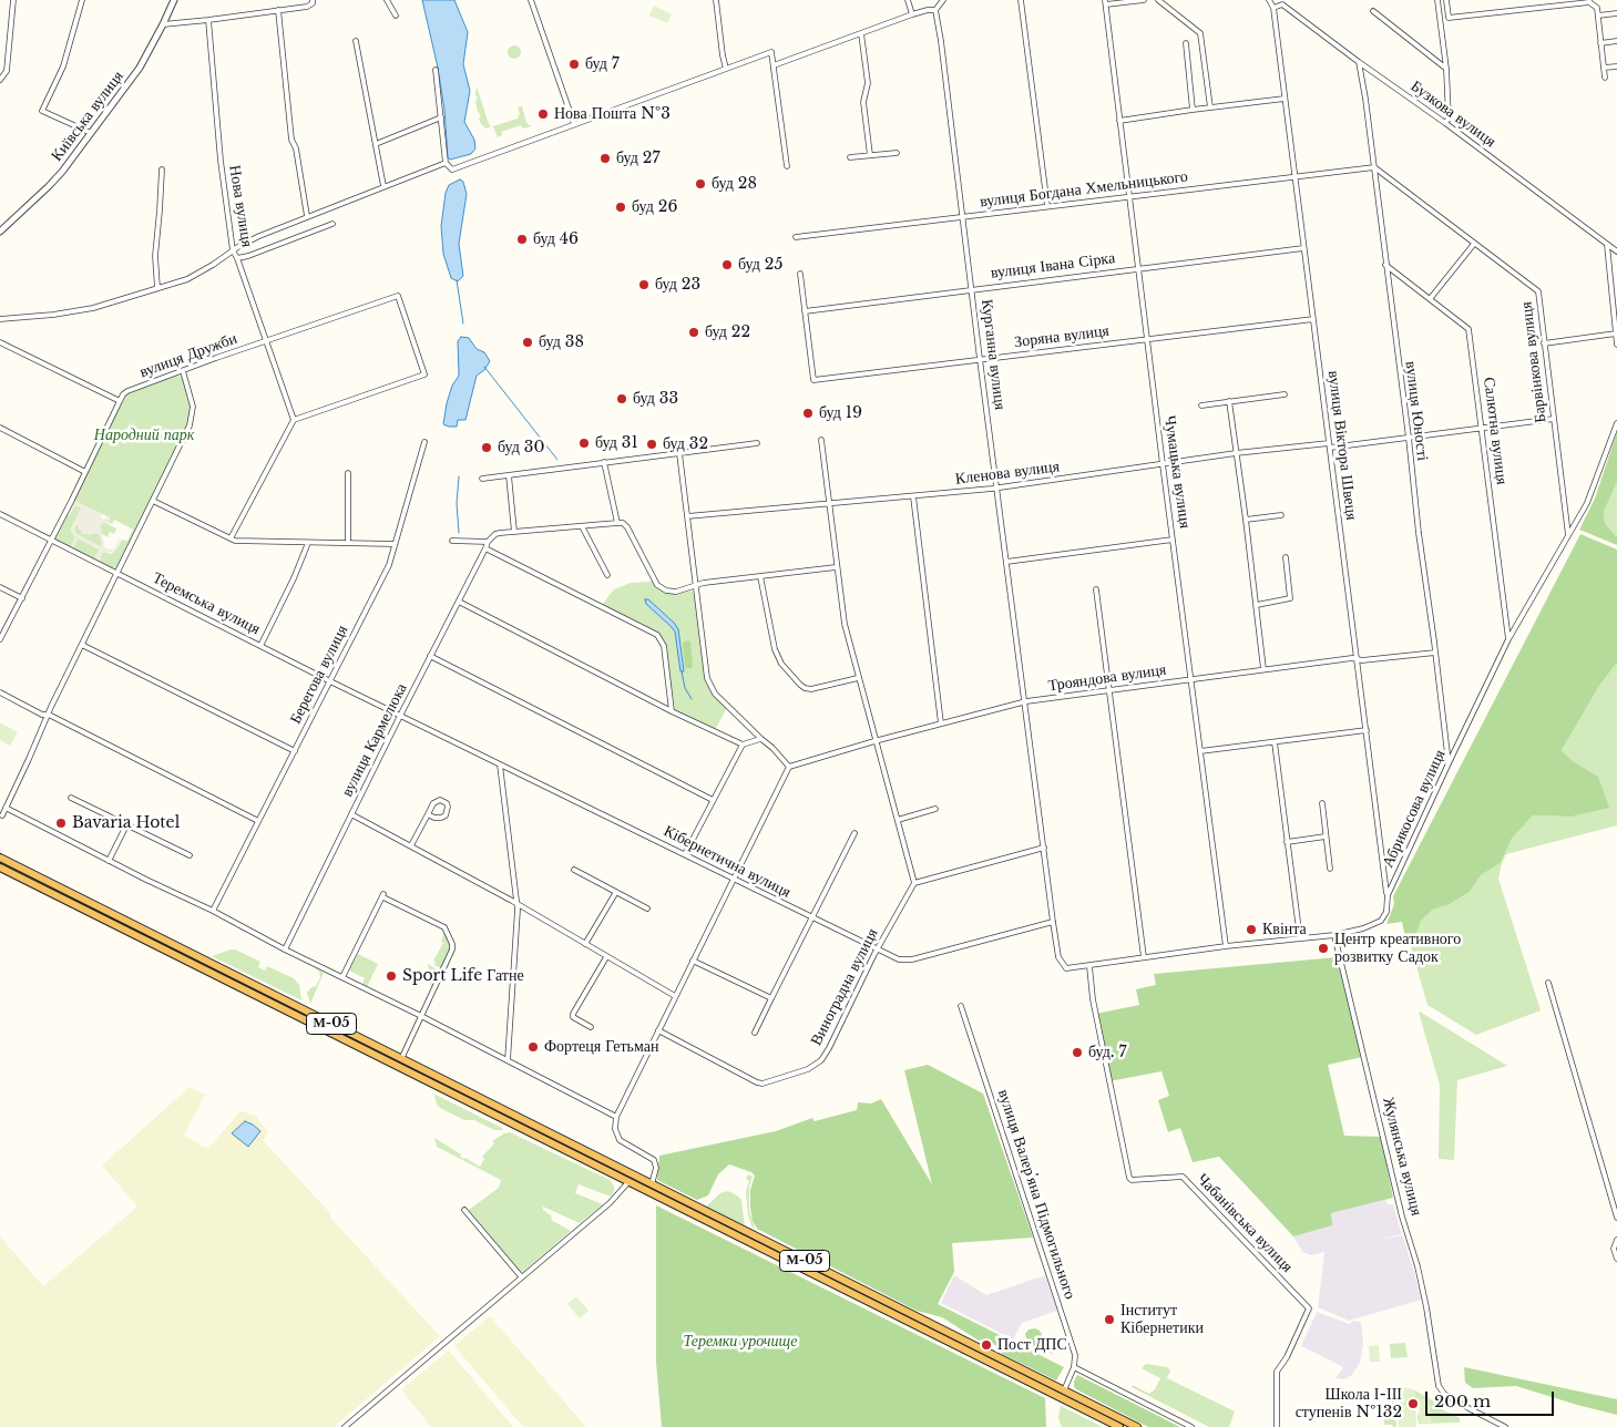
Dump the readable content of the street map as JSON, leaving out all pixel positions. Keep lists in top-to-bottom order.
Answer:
{
  "streets": {
    "highway": ["М-05"],
    "street": [
      "Бузкова вулиця",
      "Київська вулиця",
      "вулиця Богдана Хмельницького",
      "Нова вулиця",
      "вулиця Івана Сірка",
      "Зоряна вулиця",
      "Курганна вулиця",
      "вулиця Дружби",
      "Барвінкова вулиця",
      "вулиця Юності",
      "Салютна вулиця",
      "вулиця Віктора Швеця",
      "Чумацька вулиця",
      "Кленова вулиця",
      "Теремська вулиця",
      "Берегова вулиця",
      "Трояндова вулиця",
      "вулиця Кармелюка",
      "Абрикосова вулиця",
      "Кібернетична вулиця",
      "Виноградна вулиця",
      "Жулянська вулиця",
      "вулиця Валерʼяна Підмогильного",
      "Чабанівська вулиця"
    ]
  },
  "crossings": [
    ["Бузкова вулиця", "вулиця Юності"],
    ["вулиця Богдана Хмельницького", "Курганна вулиця"],
    ["вулиця Богдана Хмельницького", "Барвінкова вулиця"],
    ["вулиця Богдана Хмельницького", "вулиця Юності"],
    ["вулиця Богдана Хмельницького", "вулиця Віктора Швеця"],
    ["вулиця Богдана Хмельницького", "Чумацька вулиця"],
    ["Нова вулиця", "вулиця Дружби"],
    ["вулиця Івана Сірка", "Зоряна вулиця"],
    ["вулиця Івана Сірка", "Курганна вулиця"],
    ["вулиця Івана Сірка", "вулиця Віктора Швеця"],
    ["вулиця Івана Сірка", "Чумацька вулиця"],
    ["Зоряна вулиця", "Курганна вулиця"],
    ["Зоряна вулиця", "вулиця Віктора Швеця"],
    ["Зоряна вулиця", "Чумацька вулиця"],
    ["Курганна вулиця", "Кленова вулиця"],
    ["Курганна вулиця", "Трояндова вулиця"],
    ["Курганна вулиця", "Абрикосова вулиця"],
    ["Курганна вулиця", "Кібернетична вулиця"],
    ["Барвінкова вулиця", "вулиця Юності"],
    ["Барвінкова вулиця", "Кленова вулиця"],
    ["Барвінкова вулиця", "Абрикосова вулиця"],
    ["вулиця Юності", "Салютна вулиця"],
    ["вулиця Юності", "Кленова вулиця"],
    ["вулиця Юності", "Трояндова вулиця"],
    ["вулиця Юності", "Абрикосова вулиця"],
    ["Салютна вулиця", "Кленова вулиця"],
    ["Салютна вулиця", "Абрикосова вулиця"],
    ["вулиця Віктора Швеця", "Кленова вулиця"],
    ["вулиця Віктора Швеця", "Трояндова вулиця"],
    ["вулиця Віктора Швеця", "Абрикосова вулиця"],
    ["Чумацька вулиця", "Кленова вулиця"],
    ["Чумацька вулиця", "Трояндова вулиця"],
    ["Чумацька вулиця", "Абрикосова вулиця"],
    ["Теремська вулиця", "Берегова вулиця"],
    ["Теремська вулиця", "вулиця Кармелюка"],
    ["Теремська вулиця", "Кібернетична вулиця"],
    ["вулиця Кармелюка", "Кібернетична вулиця"],
    ["Абрикосова вулиця", "Жулянська вулиця"],
    ["Абрикосова вулиця", "Чабанівська вулиця"],
    ["Кібернетична вулиця", "Виноградна вулиця"]
  ],
  "parks": ["Народний парк", "Теремки урочище"],
  "places": [
    "буд 7",
    "Нова Пошта №3",
    "буд 27",
    "буд 28",
    "буд 26",
    "буд 46",
    "буд 25",
    "буд 23",
    "буд 22",
    "буд 38",
    "буд 33",
    "буд 19",
    "буд 31",
    "буд 32",
    "буд 30",
    "Bavaria Hotel",
    "Квінта",
    "Центр креативного розвитку Садок",
    "Sport Life Гатне",
    "Фортеця Гетьман",
    "буд. 7",
    "Інститут Кібернетики",
    "Пост ДПС",
    "Школа І-ІІІ ступенів №132"
  ],
  "scale_bar": "200 m"
}
